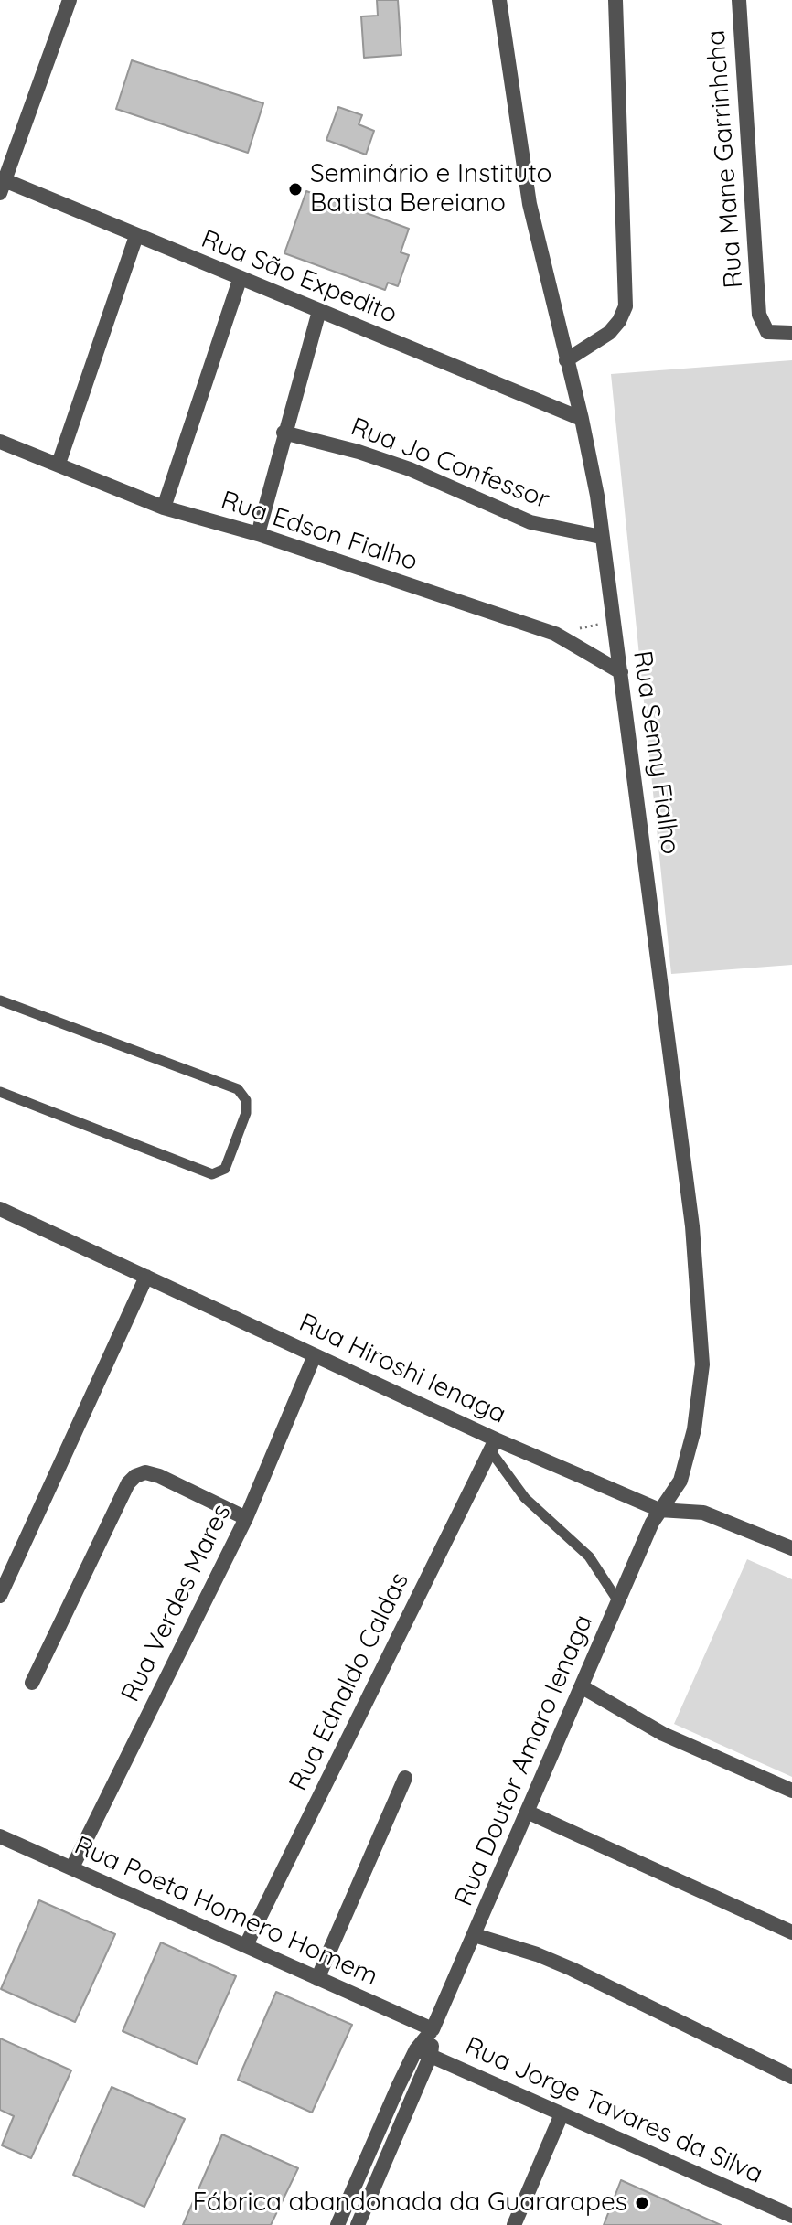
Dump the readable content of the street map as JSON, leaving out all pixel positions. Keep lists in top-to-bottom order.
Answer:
{
  "streets": {
    "street": [
      "Rua Mane Garrinhcha",
      "Rua São Expedito",
      "Rua Jo Confessor",
      "Rua Edson Fialho",
      "Rua Senny Fialho",
      "Rua Hiroshi Ienaga",
      "Rua Verdes Mares",
      "Rua Ednaldo Caldas",
      "Rua Doutor Amaro Ienaga",
      "Rua Poeta Homero Homem",
      "Rua Jorge Tavares da Silva"
    ]
  },
  "crossings": [
    ["Rua São Expedito", "Rua Senny Fialho"],
    ["Rua Jo Confessor", "Rua Senny Fialho"],
    ["Rua Edson Fialho", "Rua Senny Fialho"],
    ["Rua Senny Fialho", "Rua Hiroshi Ienaga"],
    ["Rua Senny Fialho", "Rua Doutor Amaro Ienaga"],
    ["Rua Hiroshi Ienaga", "Rua Verdes Mares"],
    ["Rua Hiroshi Ienaga", "Rua Ednaldo Caldas"],
    ["Rua Hiroshi Ienaga", "Rua Doutor Amaro Ienaga"],
    ["Rua Verdes Mares", "Rua Poeta Homero Homem"],
    ["Rua Ednaldo Caldas", "Rua Poeta Homero Homem"],
    ["Rua Doutor Amaro Ienaga", "Rua Poeta Homero Homem"]
  ],
  "places": ["Seminário e Instituto Batista Bereiano", "Fábrica abandonada da Guararapes"]
}
